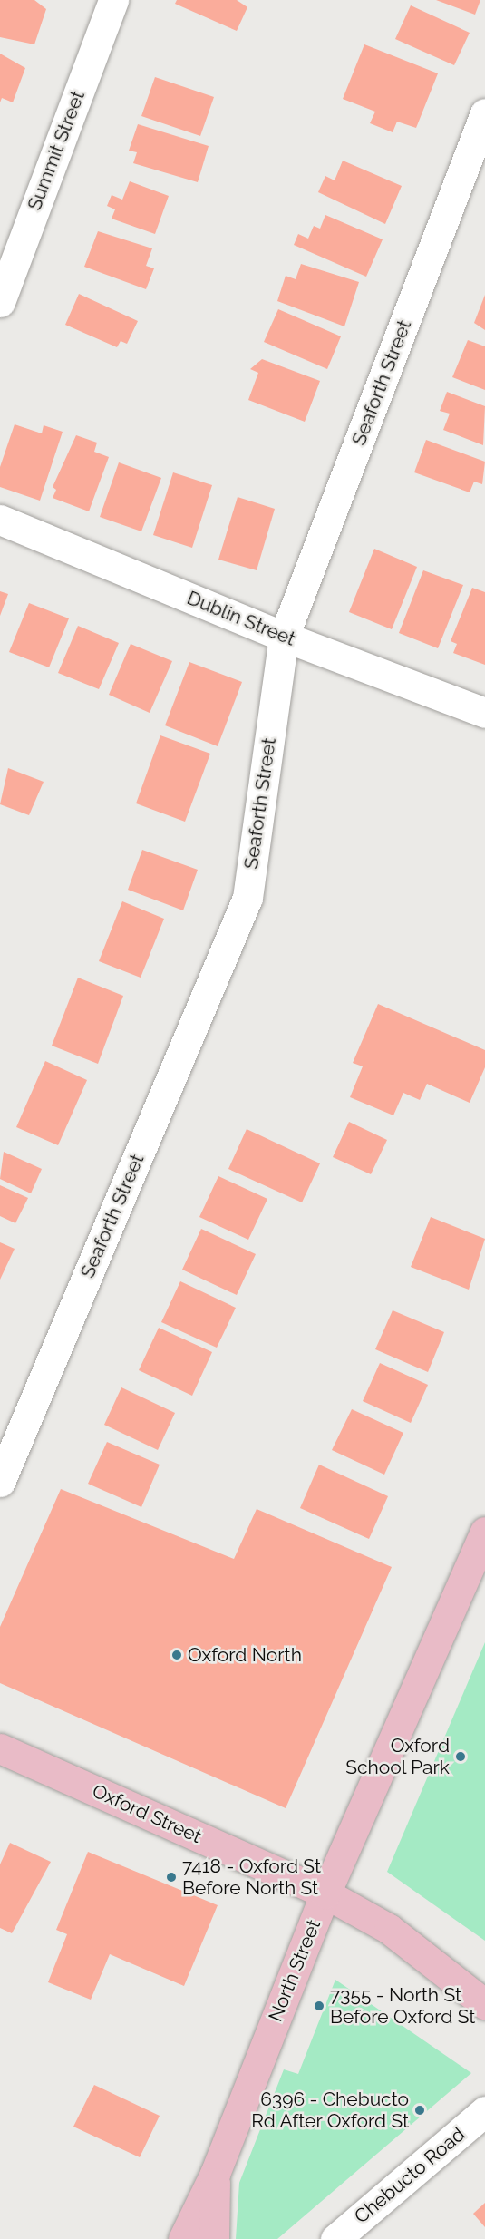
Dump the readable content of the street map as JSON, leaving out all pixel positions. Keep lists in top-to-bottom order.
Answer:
{
  "streets": {
    "main road": ["Oxford Street", "North Street"],
    "street": [
      "Summit Street",
      "Seaforth Street",
      "Dublin Street",
      "Chebucto Road"
    ]
  },
  "crossings": [
    ["Seaforth Street", "Dublin Street"],
    ["Oxford Street", "North Street"]
  ],
  "places": [
    "Oxford North",
    "Oxford School Park",
    "7418 - Oxford St Before North St",
    "7355 - North St Before Oxford St",
    "6396 - Chebucto Rd After Oxford St"
  ]
}
